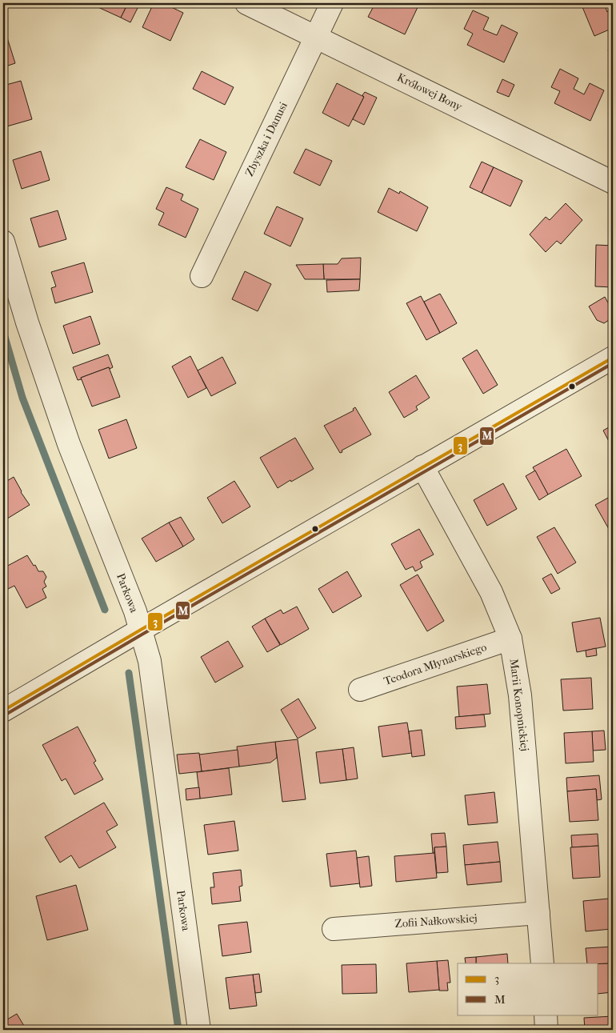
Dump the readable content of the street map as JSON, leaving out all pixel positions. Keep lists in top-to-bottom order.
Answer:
{
  "streets": {
    "street": [
      "Królowej Bony",
      "Zbyszka i Danusi",
      "Parkowa",
      "Teodora Młynarskiego",
      "Marii Konopnickiej",
      "Zofii Nałkowskiej"
    ]
  },
  "crossings": [
    ["Królowej Bony", "Zbyszka i Danusi"],
    ["Teodora Młynarskiego", "Marii Konopnickiej"],
    ["Marii Konopnickiej", "Zofii Nałkowskiej"]
  ],
  "lines": ["transit line 3", "transit line M"],
  "legend": ["3", "M"]
}
